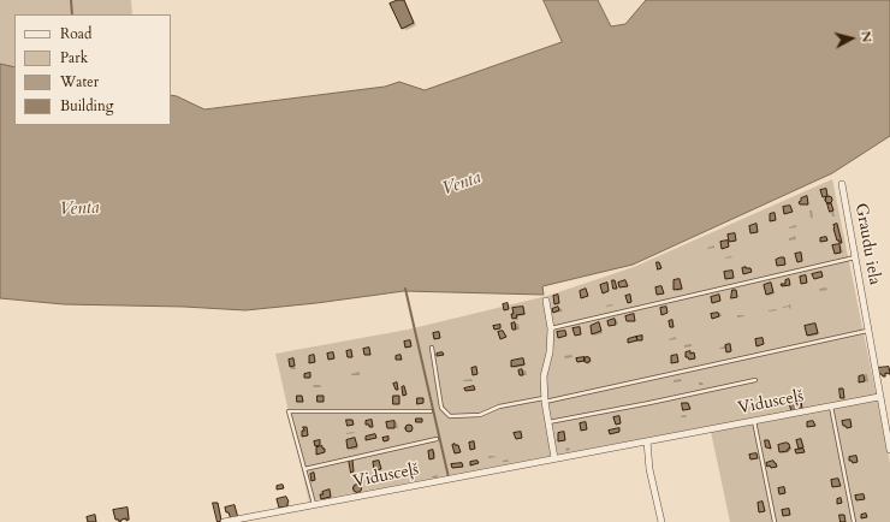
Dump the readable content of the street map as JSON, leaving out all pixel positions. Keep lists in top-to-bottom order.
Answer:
{
  "streets": {
    "street": ["Graudu iela", "Vidusceļš"]
  },
  "crossings": [
    ["Graudu iela", "Vidusceļš"]
  ],
  "water": ["Venta"],
  "legend": [
    "Road",
    "Park",
    "Water",
    "Building"
  ],
  "north": "right"
}
